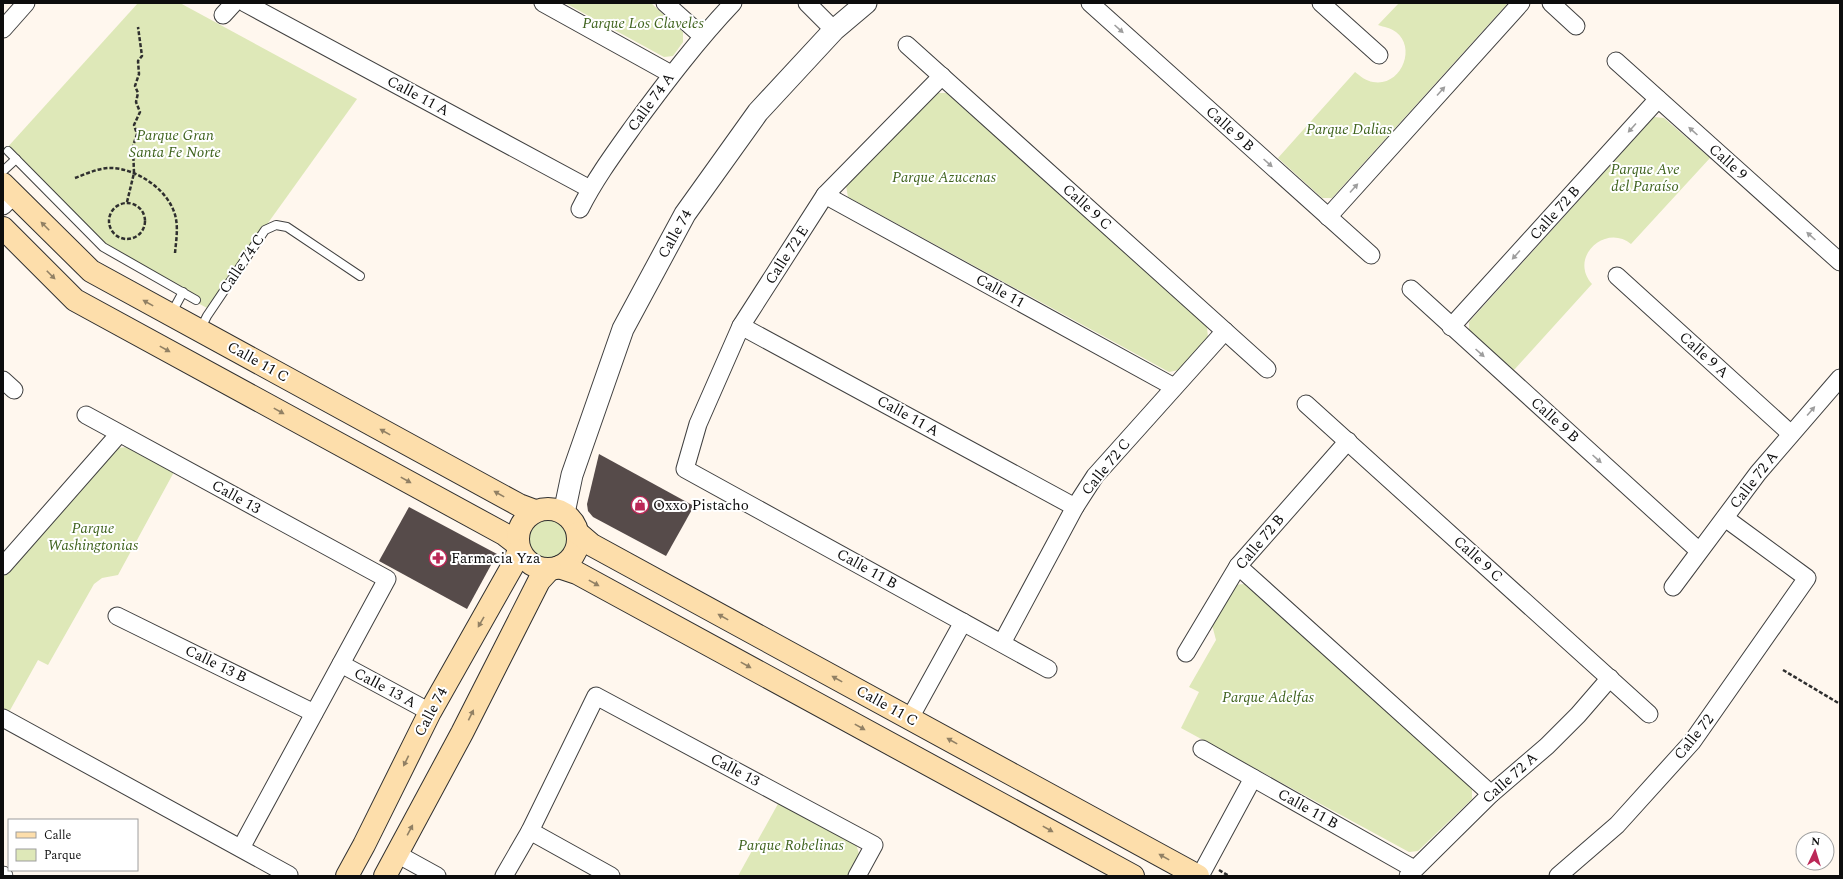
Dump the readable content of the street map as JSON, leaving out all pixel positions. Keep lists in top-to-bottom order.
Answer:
{
  "streets": {
    "main road": ["Calle 74", "Calle 11 C"],
    "street": [
      "Calle 11 A",
      "Calle 74 A",
      "Calle 9 B",
      "Calle 9",
      "Calle 9 C",
      "Calle 72 B",
      "Calle 72 E",
      "Calle 11",
      "Calle 9 A",
      "Calle 72 C",
      "Calle 72 A",
      "Calle 13",
      "Calle 11 B",
      "Calle 13 B",
      "Calle 13 A",
      "Calle 72"
    ],
    "lane": ["Calle 74 C"]
  },
  "crossings": [
    ["Calle 11 A", "Calle 74 A"],
    ["Calle 11 A", "Calle 72 E"],
    ["Calle 11 A", "Calle 72 C"],
    ["Calle 9 B", "Calle 72 B"],
    ["Calle 9 B", "Calle 72 A"],
    ["Calle 9", "Calle 72 B"],
    ["Calle 9 C", "Calle 72 B"],
    ["Calle 9 C", "Calle 72 E"],
    ["Calle 9 C", "Calle 72 C"],
    ["Calle 9 C", "Calle 72 A"],
    ["Calle 74", "Calle 11 C"],
    ["Calle 74", "Calle 13 A"],
    ["Calle 72 E", "Calle 11"],
    ["Calle 72 E", "Calle 11 B"],
    ["Calle 74 C", "Calle 11 C"],
    ["Calle 11", "Calle 72 C"],
    ["Calle 9 A", "Calle 72 A"],
    ["Calle 72 C", "Calle 11 B"],
    ["Calle 72 A", "Calle 11 B"],
    ["Calle 72 A", "Calle 72"],
    ["Calle 13", "Calle 13 A"]
  ],
  "one_way": ["Calle 9 B", "Calle 9", "Calle 72 B"],
  "parks": [
    "Parque Los Claveles",
    "Parque Dalias",
    "Parque Gran Santa Fe Norte",
    "Parque Ave del Paraíso",
    "Parque Azucenas",
    "Parque Washingtonias",
    "Parque Adelfas",
    "Parque Robelinas"
  ],
  "places": {
    "shop": ["Oxxo Pistacho"],
    "pharmacy": ["Farmacia Yza"]
  },
  "legend": ["Calle", "Parque"],
  "north": "top"
}
